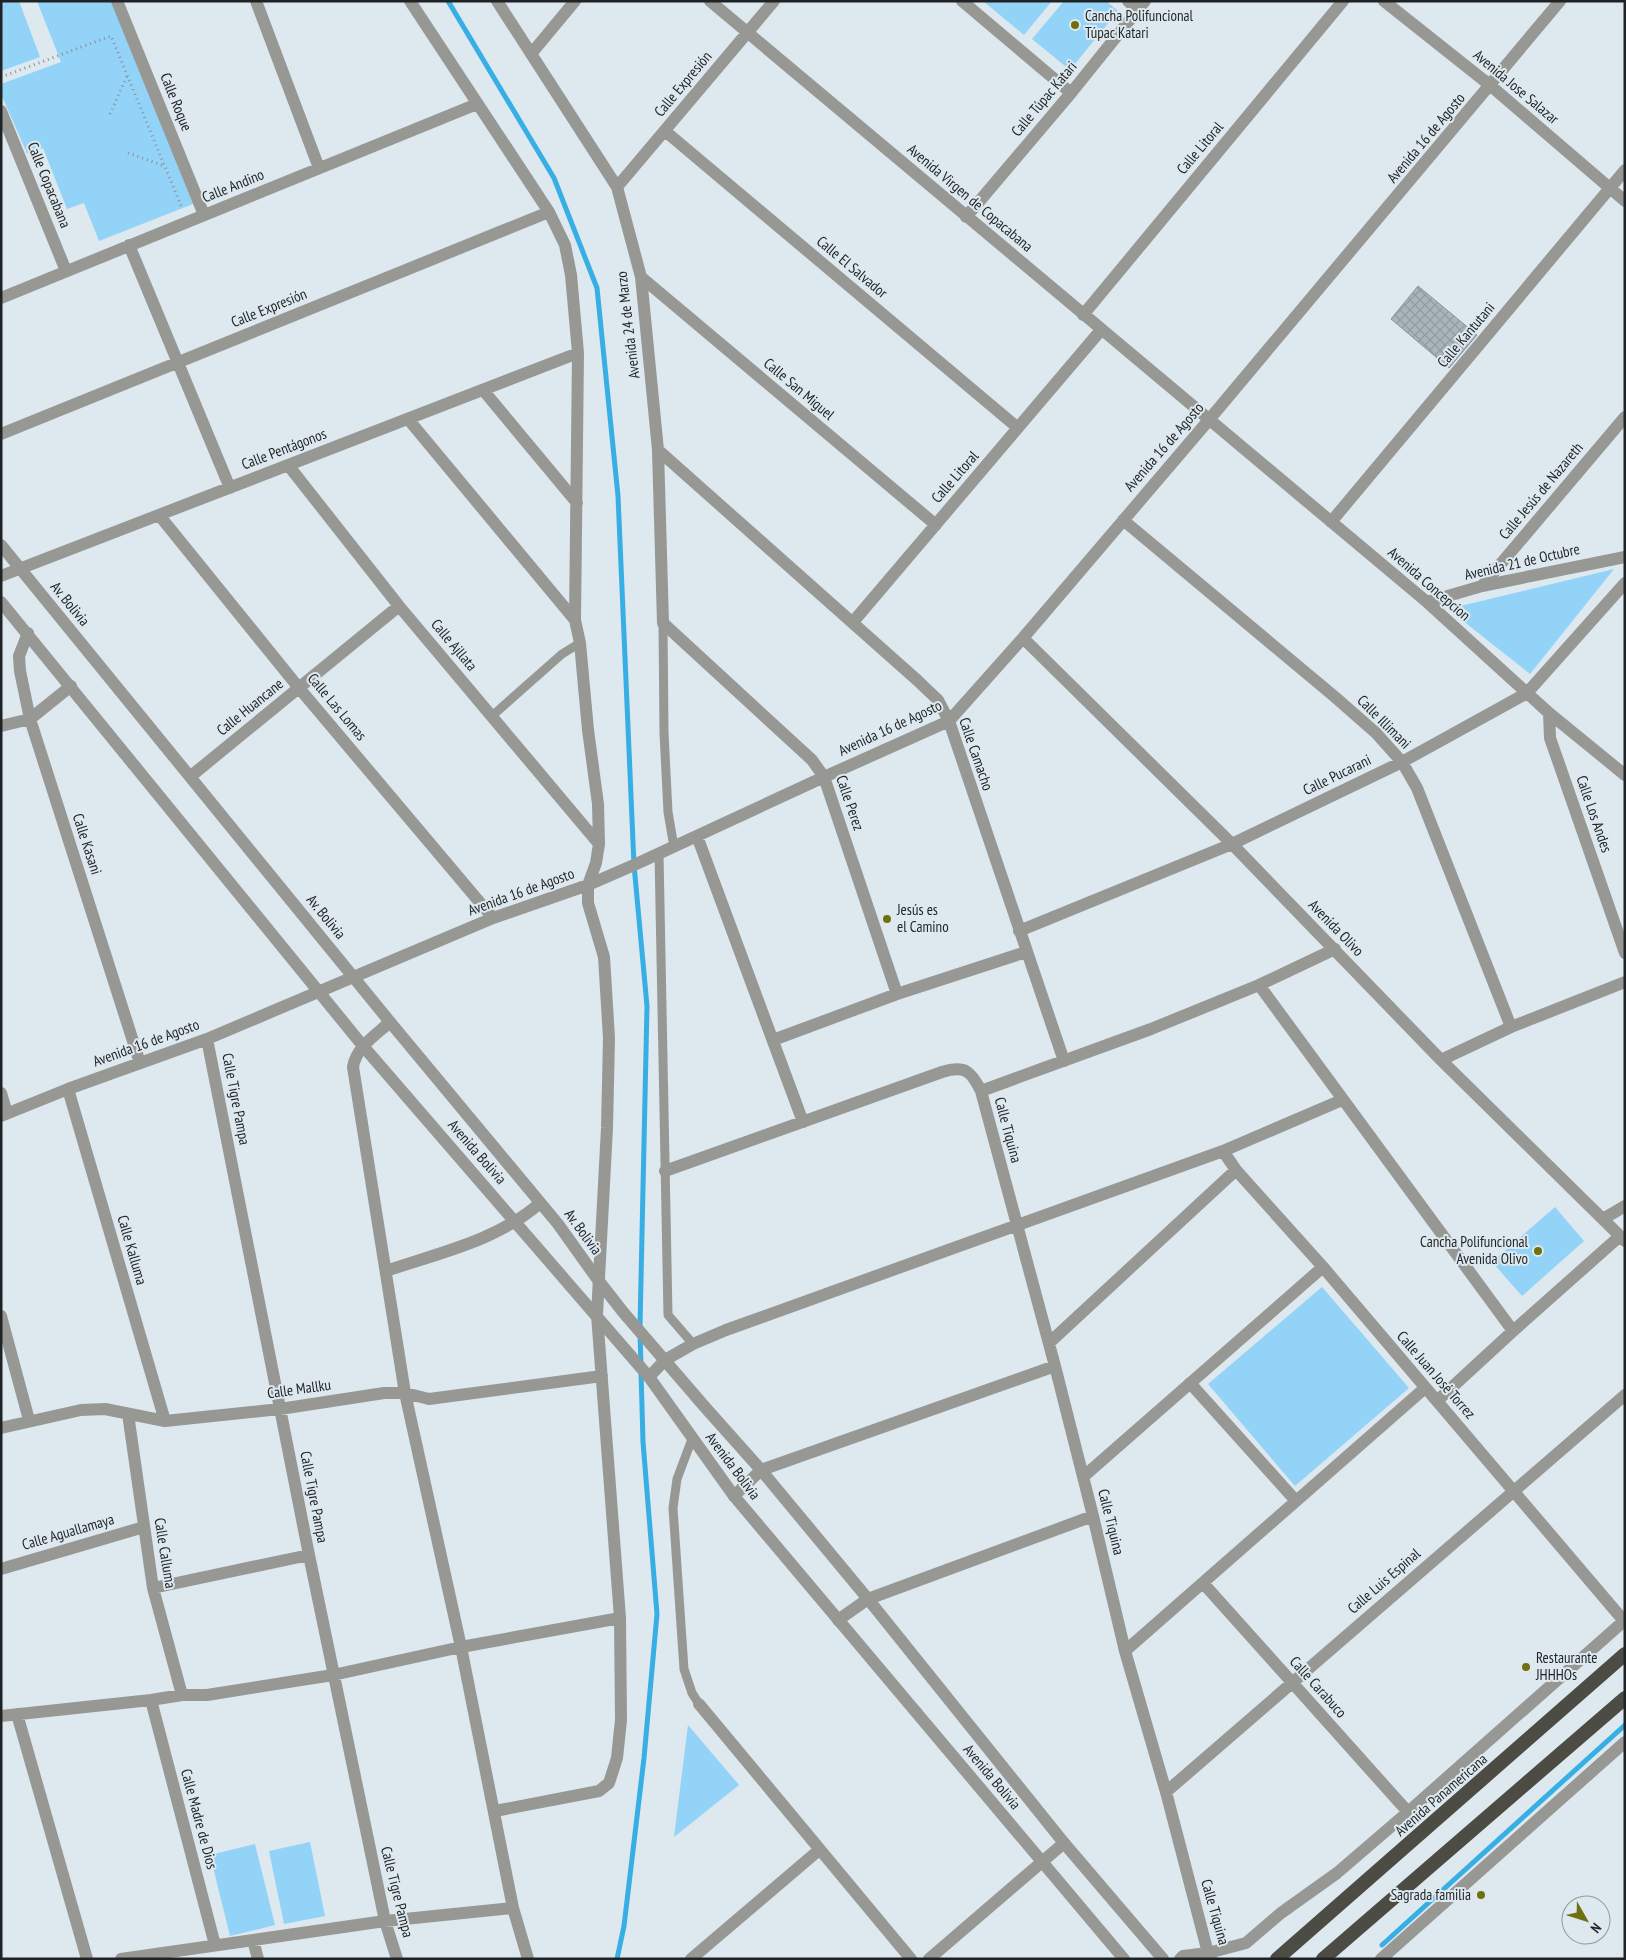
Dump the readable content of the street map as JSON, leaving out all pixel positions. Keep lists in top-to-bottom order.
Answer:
{
  "streets": {
    "highway": ["Avenida Panamericana"],
    "street": [
      "Calle Expresión",
      "Avenida Jose Salazar",
      "Calle Túpac Katari",
      "Calle Roque",
      "Avenida 16 de Agosto",
      "Calle Litoral",
      "Calle Copacabana",
      "Calle Andino",
      "Avenida Virgen de Copacabana",
      "Calle El Salvador",
      "Avenida 24 de Marzo",
      "Calle Kantutani",
      "Calle San Miguel",
      "Calle Pentágonos",
      "Calle Jesús de Nazareth",
      "Avenida 21 de Octubre",
      "Avenida Concepcion",
      "Av. Bolivia",
      "Calle Ajllata",
      "Calle Huancane",
      "Calle Las Lomas",
      "Calle Illimani",
      "Calle Camacho",
      "Calle Pucarani",
      "Calle Perez",
      "Calle Los Andes",
      "Calle Kasani",
      "Avenida Olivo",
      "Calle Tigre Pampa",
      "Calle Tiquina",
      "Avenida Bolivia",
      "Calle Kalluma",
      "Calle Juan José Torrez",
      "Calle Mallku",
      "Calle Aguallamaya",
      "Calle Calluma",
      "Calle Luis Espinal",
      "Calle Carabuco",
      "Calle Madre de Dios"
    ]
  },
  "crossings": [
    ["Calle Expresión", "Avenida Virgen de Copacabana"],
    ["Calle Expresión", "Calle El Salvador"],
    ["Calle Expresión", "Avenida 24 de Marzo"],
    ["Avenida Jose Salazar", "Avenida 16 de Agosto"],
    ["Avenida Jose Salazar", "Calle Kantutani"],
    ["Calle Túpac Katari", "Avenida Virgen de Copacabana"],
    ["Calle Roque", "Calle Andino"],
    ["Avenida 16 de Agosto", "Avenida Virgen de Copacabana"],
    ["Avenida 16 de Agosto", "Avenida Concepcion"],
    ["Avenida 16 de Agosto", "Av. Bolivia"],
    ["Avenida 16 de Agosto", "Calle Las Lomas"],
    ["Avenida 16 de Agosto", "Calle Illimani"],
    ["Avenida 16 de Agosto", "Calle Camacho"],
    ["Avenida 16 de Agosto", "Calle Perez"],
    ["Avenida 16 de Agosto", "Calle Kasani"],
    ["Avenida 16 de Agosto", "Avenida Olivo"],
    ["Avenida 16 de Agosto", "Calle Tigre Pampa"],
    ["Avenida 16 de Agosto", "Avenida Bolivia"],
    ["Avenida 16 de Agosto", "Calle Kalluma"],
    ["Calle Litoral", "Avenida Virgen de Copacabana"],
    ["Calle Litoral", "Calle El Salvador"],
    ["Calle Litoral", "Calle San Miguel"],
    ["Calle Litoral", "Calle Camacho"],
    ["Calle Copacabana", "Calle Andino"],
    ["Avenida Virgen de Copacabana", "Avenida Concepcion"],
    ["Avenida 24 de Marzo", "Calle San Miguel"],
    ["Avenida 24 de Marzo", "Calle Camacho"],
    ["Avenida 24 de Marzo", "Calle Perez"],
    ["Calle Kantutani", "Avenida Concepcion"],
    ["Calle Pentágonos", "Av. Bolivia"],
    ["Calle Pentágonos", "Calle Ajllata"],
    ["Calle Pentágonos", "Calle Las Lomas"],
    ["Calle Jesús de Nazareth", "Avenida 21 de Octubre"],
    ["Avenida 21 de Octubre", "Avenida Concepcion"],
    ["Avenida Concepcion", "Calle Pucarani"],
    ["Avenida Concepcion", "Calle Los Andes"],
    ["Av. Bolivia", "Calle Huancane"],
    ["Av. Bolivia", "Avenida Bolivia"],
    ["Calle Ajllata", "Calle Huancane"],
    ["Calle Huancane", "Calle Las Lomas"],
    ["Calle Illimani", "Calle Pucarani"],
    ["Calle Camacho", "Calle Pucarani"],
    ["Calle Pucarani", "Avenida Olivo"],
    ["Calle Tigre Pampa", "Calle Mallku"],
    ["Calle Tiquina", "Calle Luis Espinal"],
    ["Calle Kalluma", "Calle Mallku"],
    ["Calle Juan José Torrez", "Calle Luis Espinal"],
    ["Calle Mallku", "Calle Calluma"],
    ["Calle Aguallamaya", "Calle Calluma"],
    ["Calle Luis Espinal", "Calle Carabuco"]
  ],
  "places": [
    "Cancha Polifuncional Túpac Katari",
    "Jesús es el Camino",
    "Cancha Polifuncional Avenida Olivo",
    "Restaurante JHHHOs",
    "Sagrada familia"
  ],
  "north": "bottom right"
}
